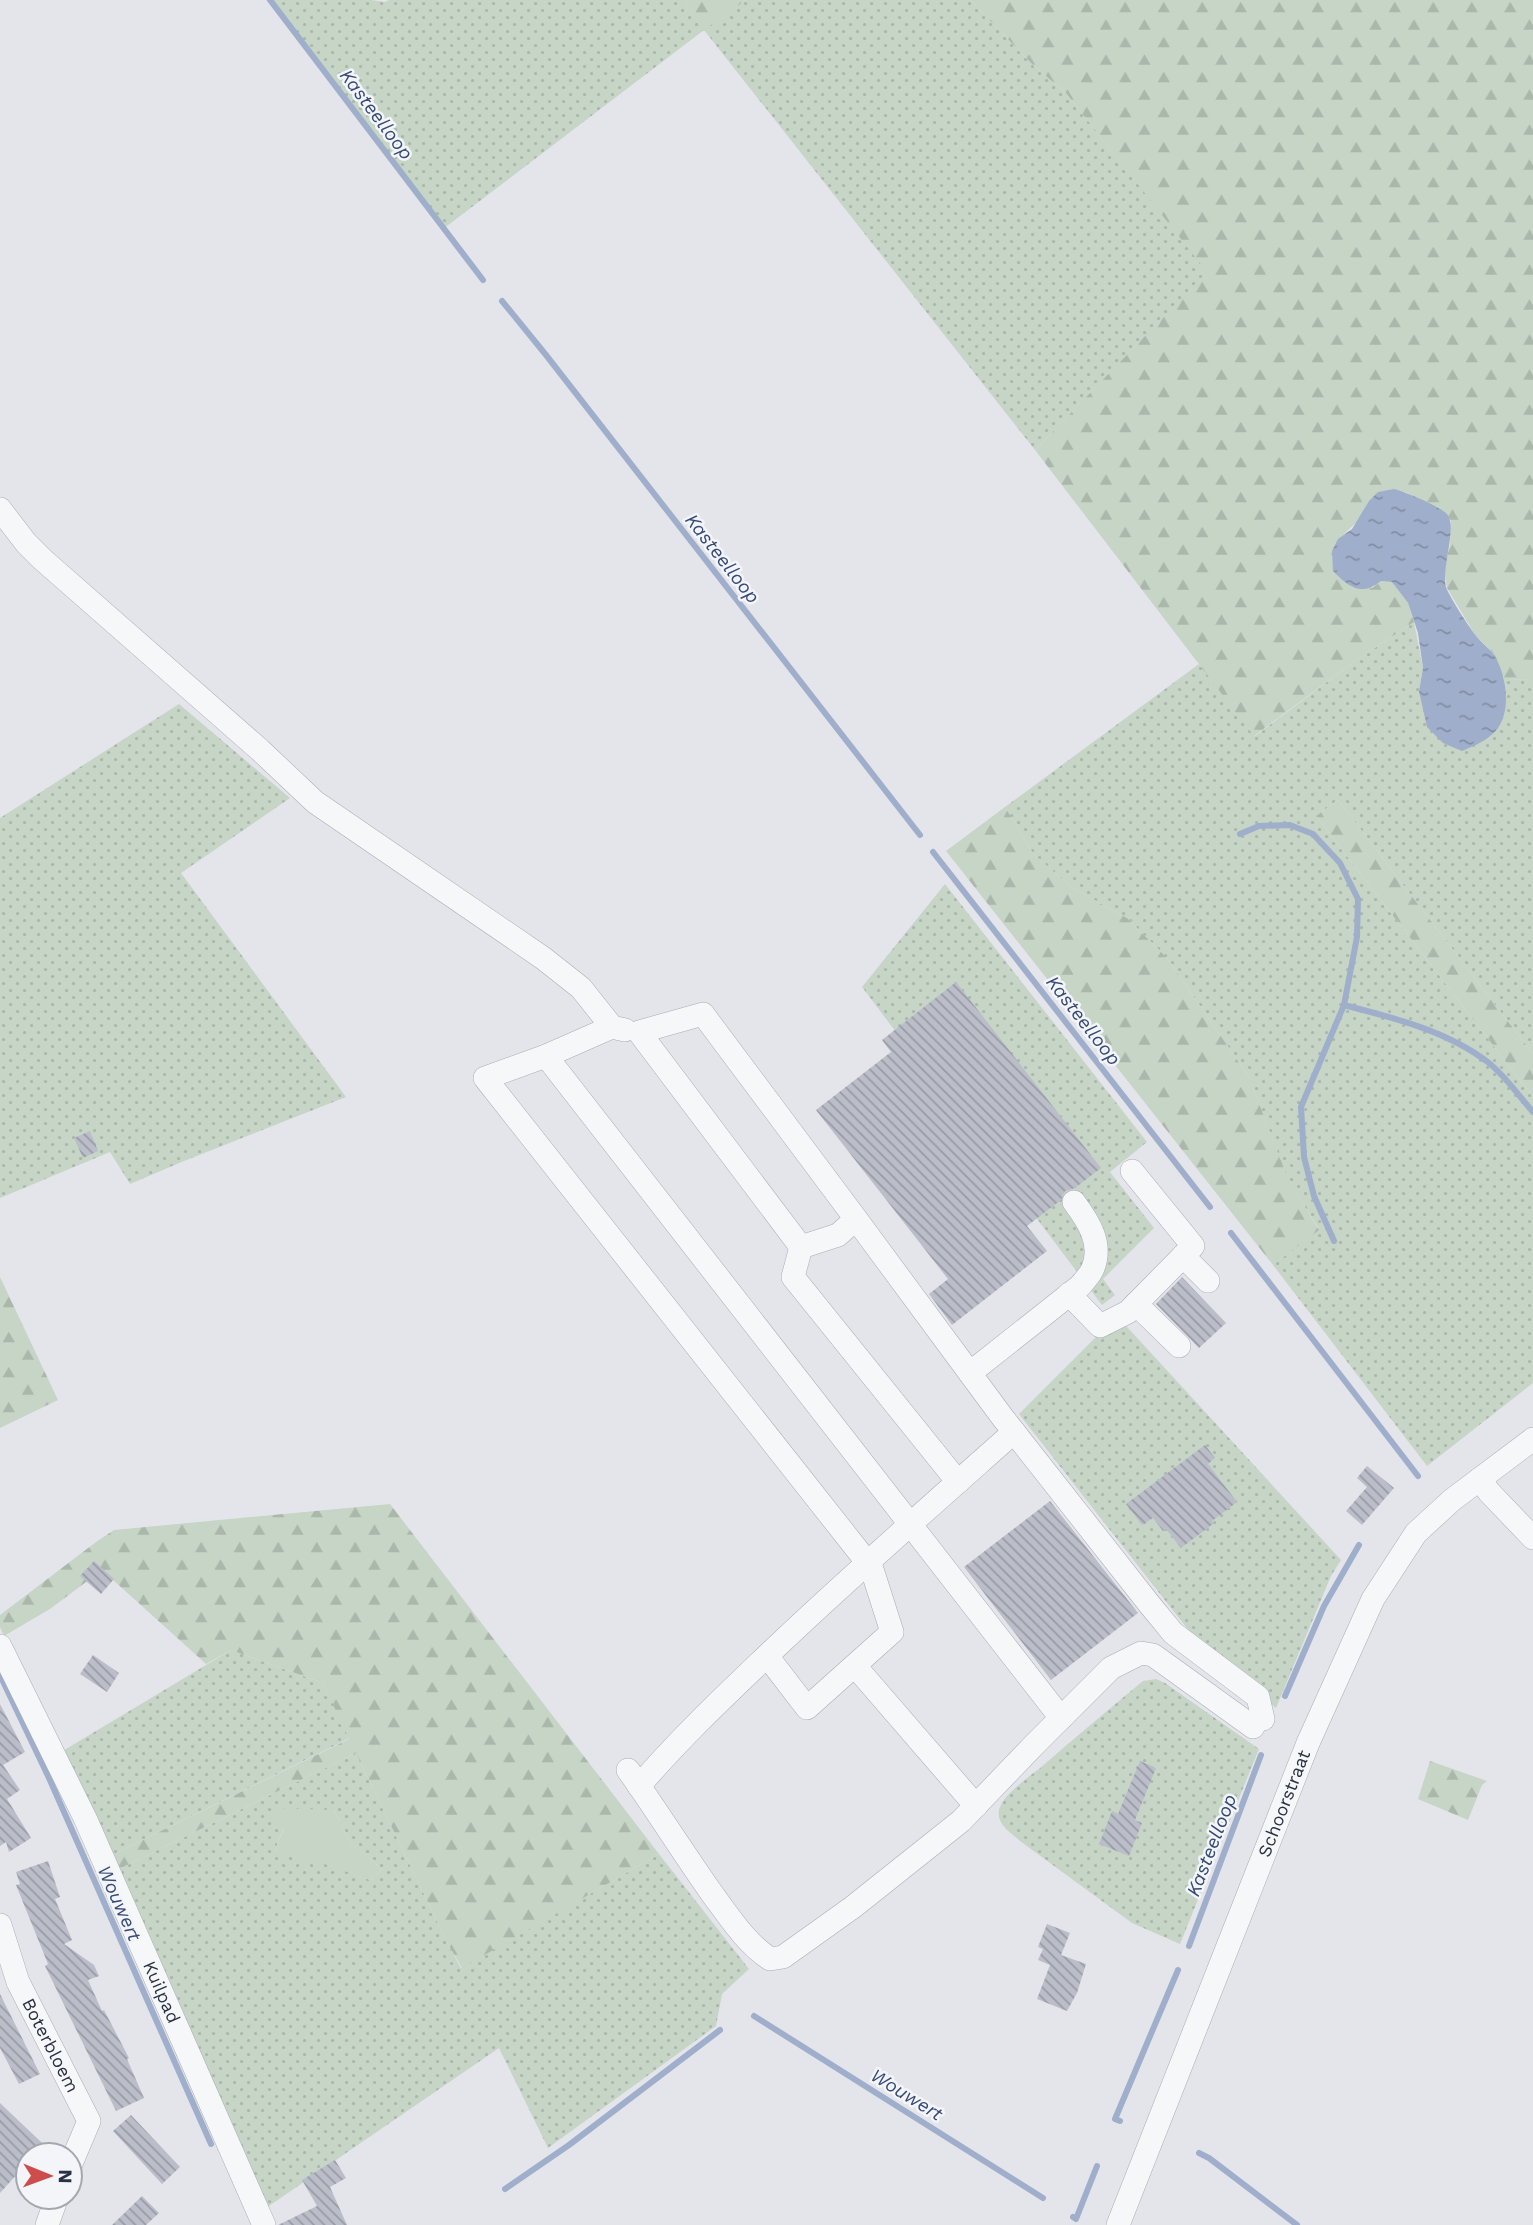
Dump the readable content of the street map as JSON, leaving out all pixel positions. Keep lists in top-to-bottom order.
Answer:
{
  "streets": {
    "street": ["Schoorstraat", "Kuilpad", "Boterbloem"]
  },
  "water": ["Kasteelloop", "Wouwert"],
  "north": "right"
}
